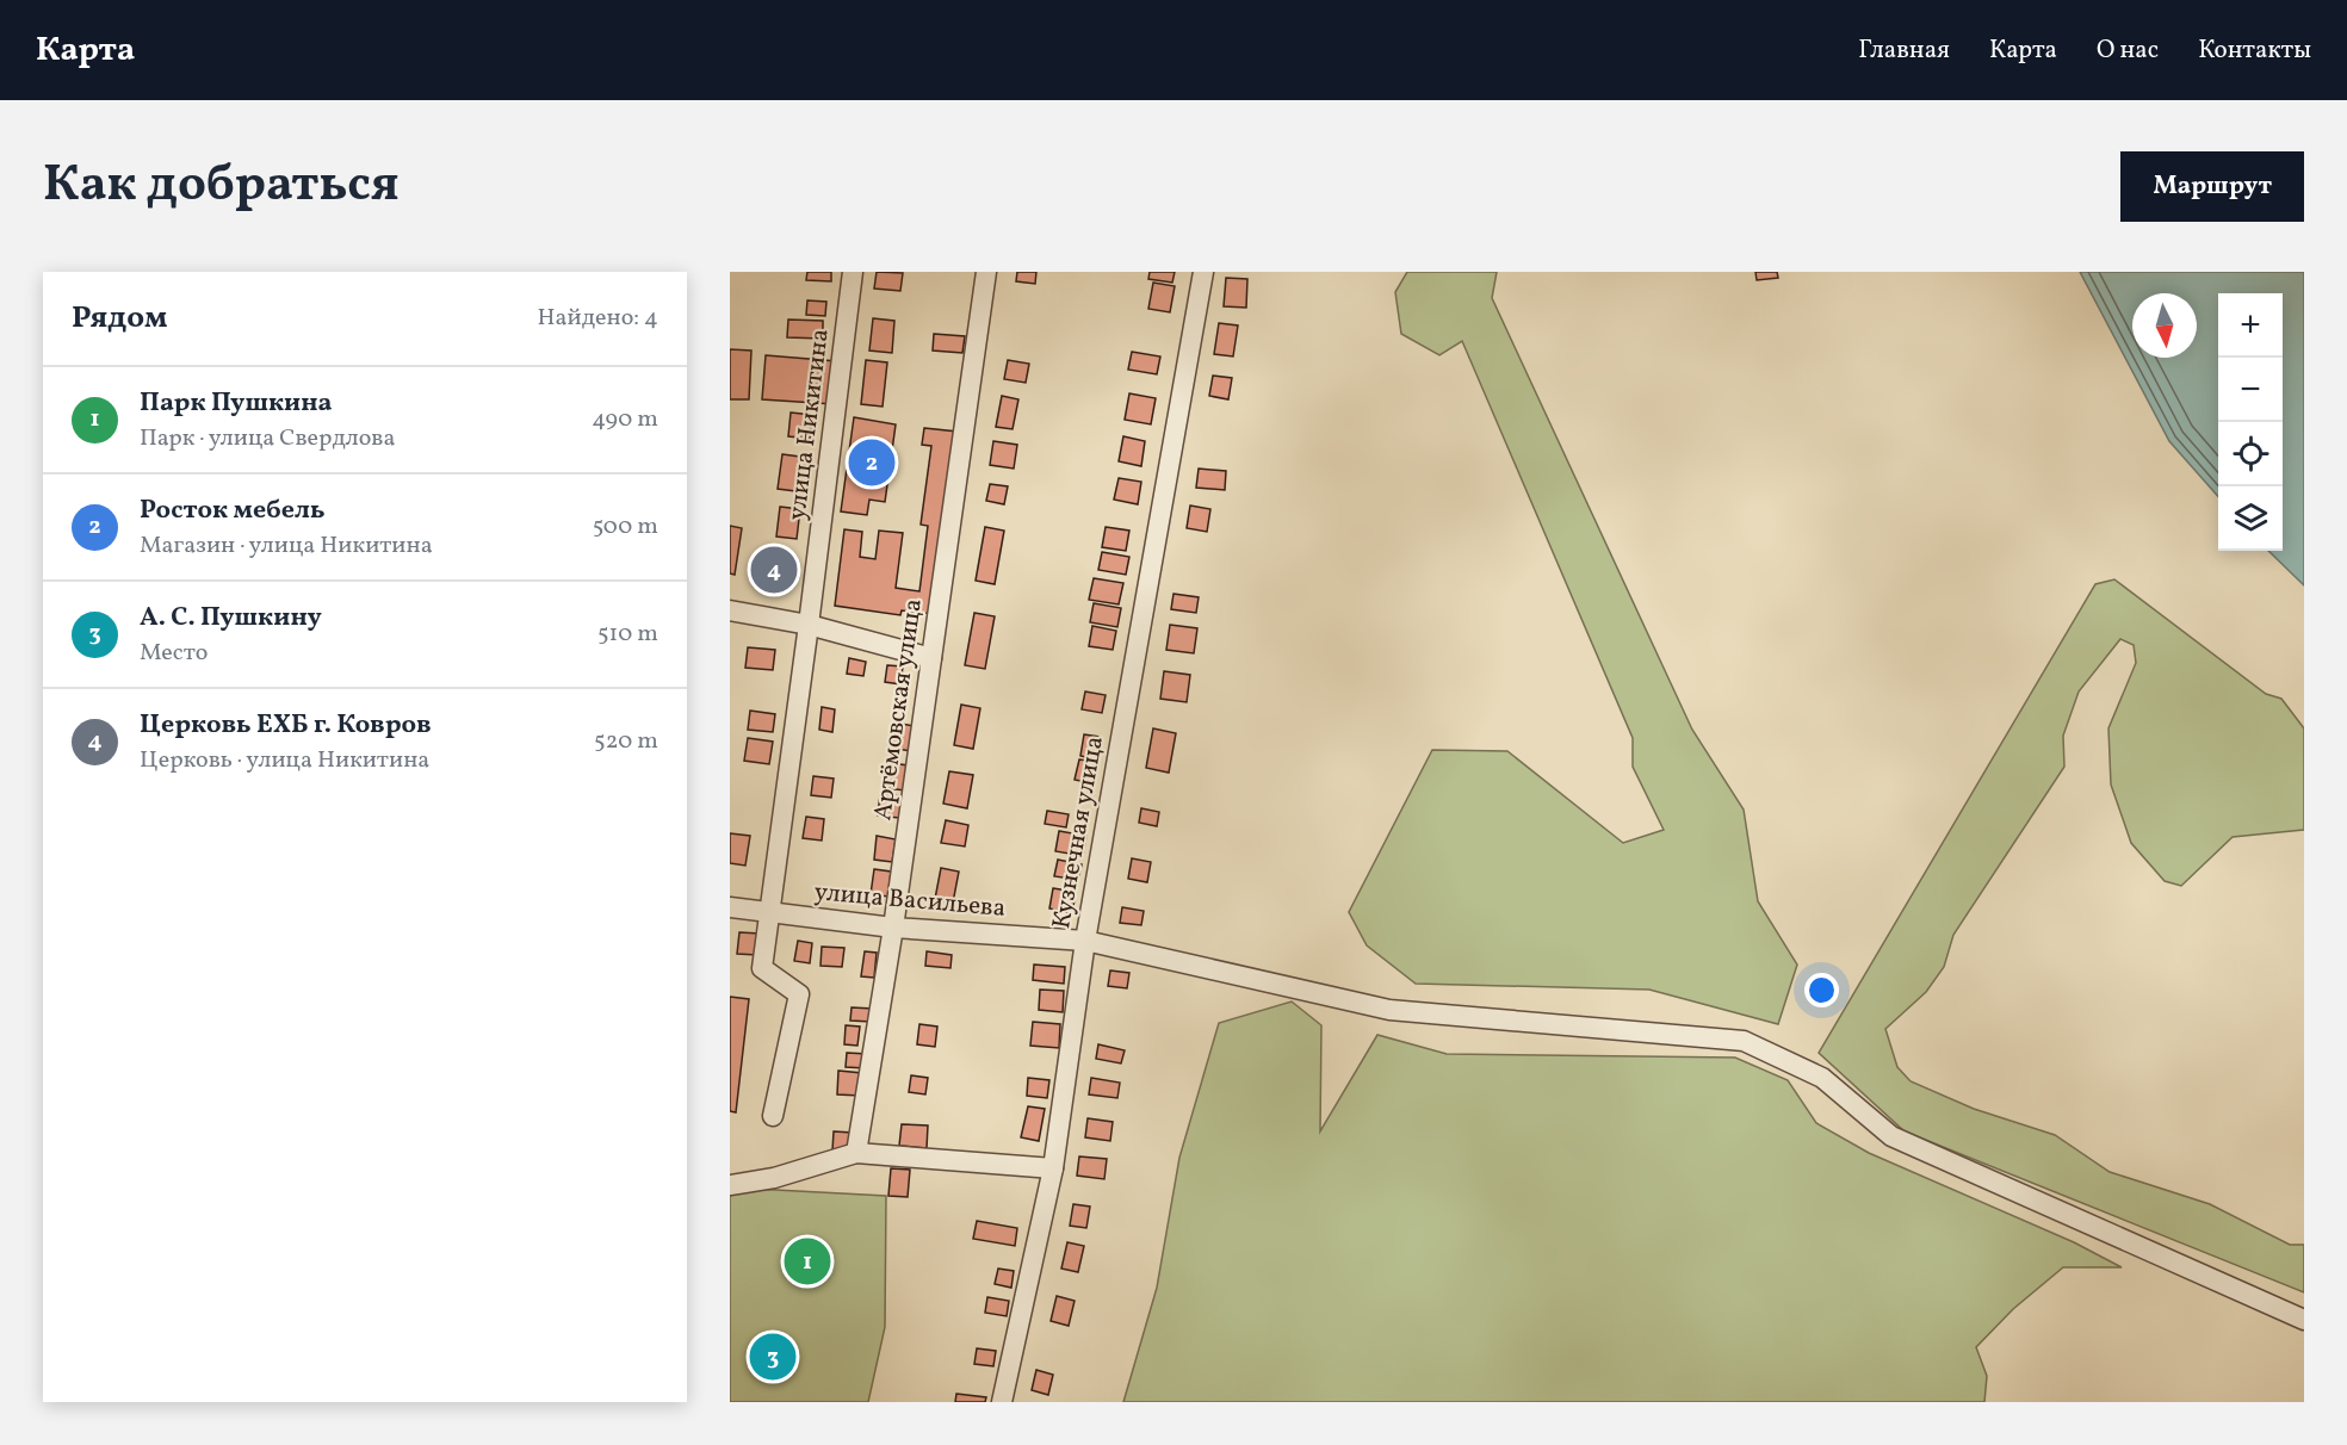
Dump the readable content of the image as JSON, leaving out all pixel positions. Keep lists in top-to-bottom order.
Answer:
{
  "streets": {
    "street": [
      "улица Никитина",
      "Артёмовская улица",
      "Кузнечная улица",
      "улица Васильева"
    ]
  },
  "crossings": [
    ["улица Никитина", "улица Васильева"],
    ["Артёмовская улица", "улица Васильева"],
    ["Кузнечная улица", "улица Васильева"]
  ],
  "north": "bottom",
  "page": {
    "header": "Карта",
    "nav": [
      "Главная",
      "Карта",
      "О нас",
      "Контакты"
    ],
    "title": "Как добраться",
    "buttons": "Маршрут",
    "heading": ["Рядом", "Найдено: 4"],
    "map_buttons": ["+", "−"],
    "list": [
      {
        "mark": "1",
        "name": "Парк Пушкина",
        "note": "Парк · улица Свердлова",
        "value": "490 m"
      },
      {
        "mark": "2",
        "name": "Росток мебель",
        "note": "Магазин · улица Никитина",
        "value": "500 m"
      },
      {
        "mark": "3",
        "name": "А. С. Пушкину",
        "note": "Место",
        "value": "510 m"
      },
      {
        "mark": "4",
        "name": "Церковь ЕХБ г. Ковров",
        "note": "Церковь · улица Никитина",
        "value": "520 m"
      }
    ],
    "pins": [
      "2",
      "4",
      "1",
      "3"
    ]
  }
}
